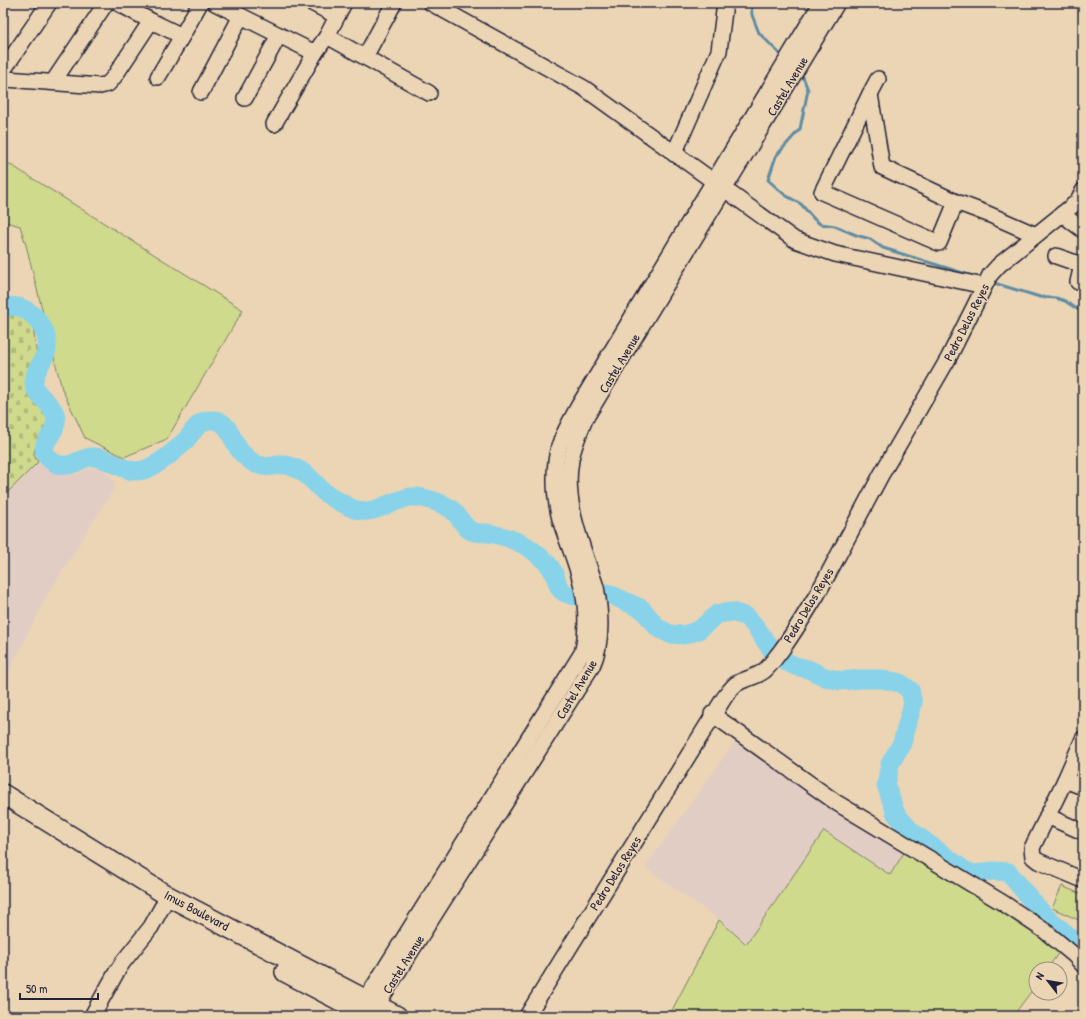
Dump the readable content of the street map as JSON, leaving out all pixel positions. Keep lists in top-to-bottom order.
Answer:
{
  "streets": {
    "main road": ["Imus Boulevard"],
    "street": ["Castel Avenue", "Pedro Delos Reyes"]
  },
  "crossings": [
    ["Castel Avenue", "Imus Boulevard"]
  ],
  "scale_bar": "50 m",
  "north": "top left"
}
